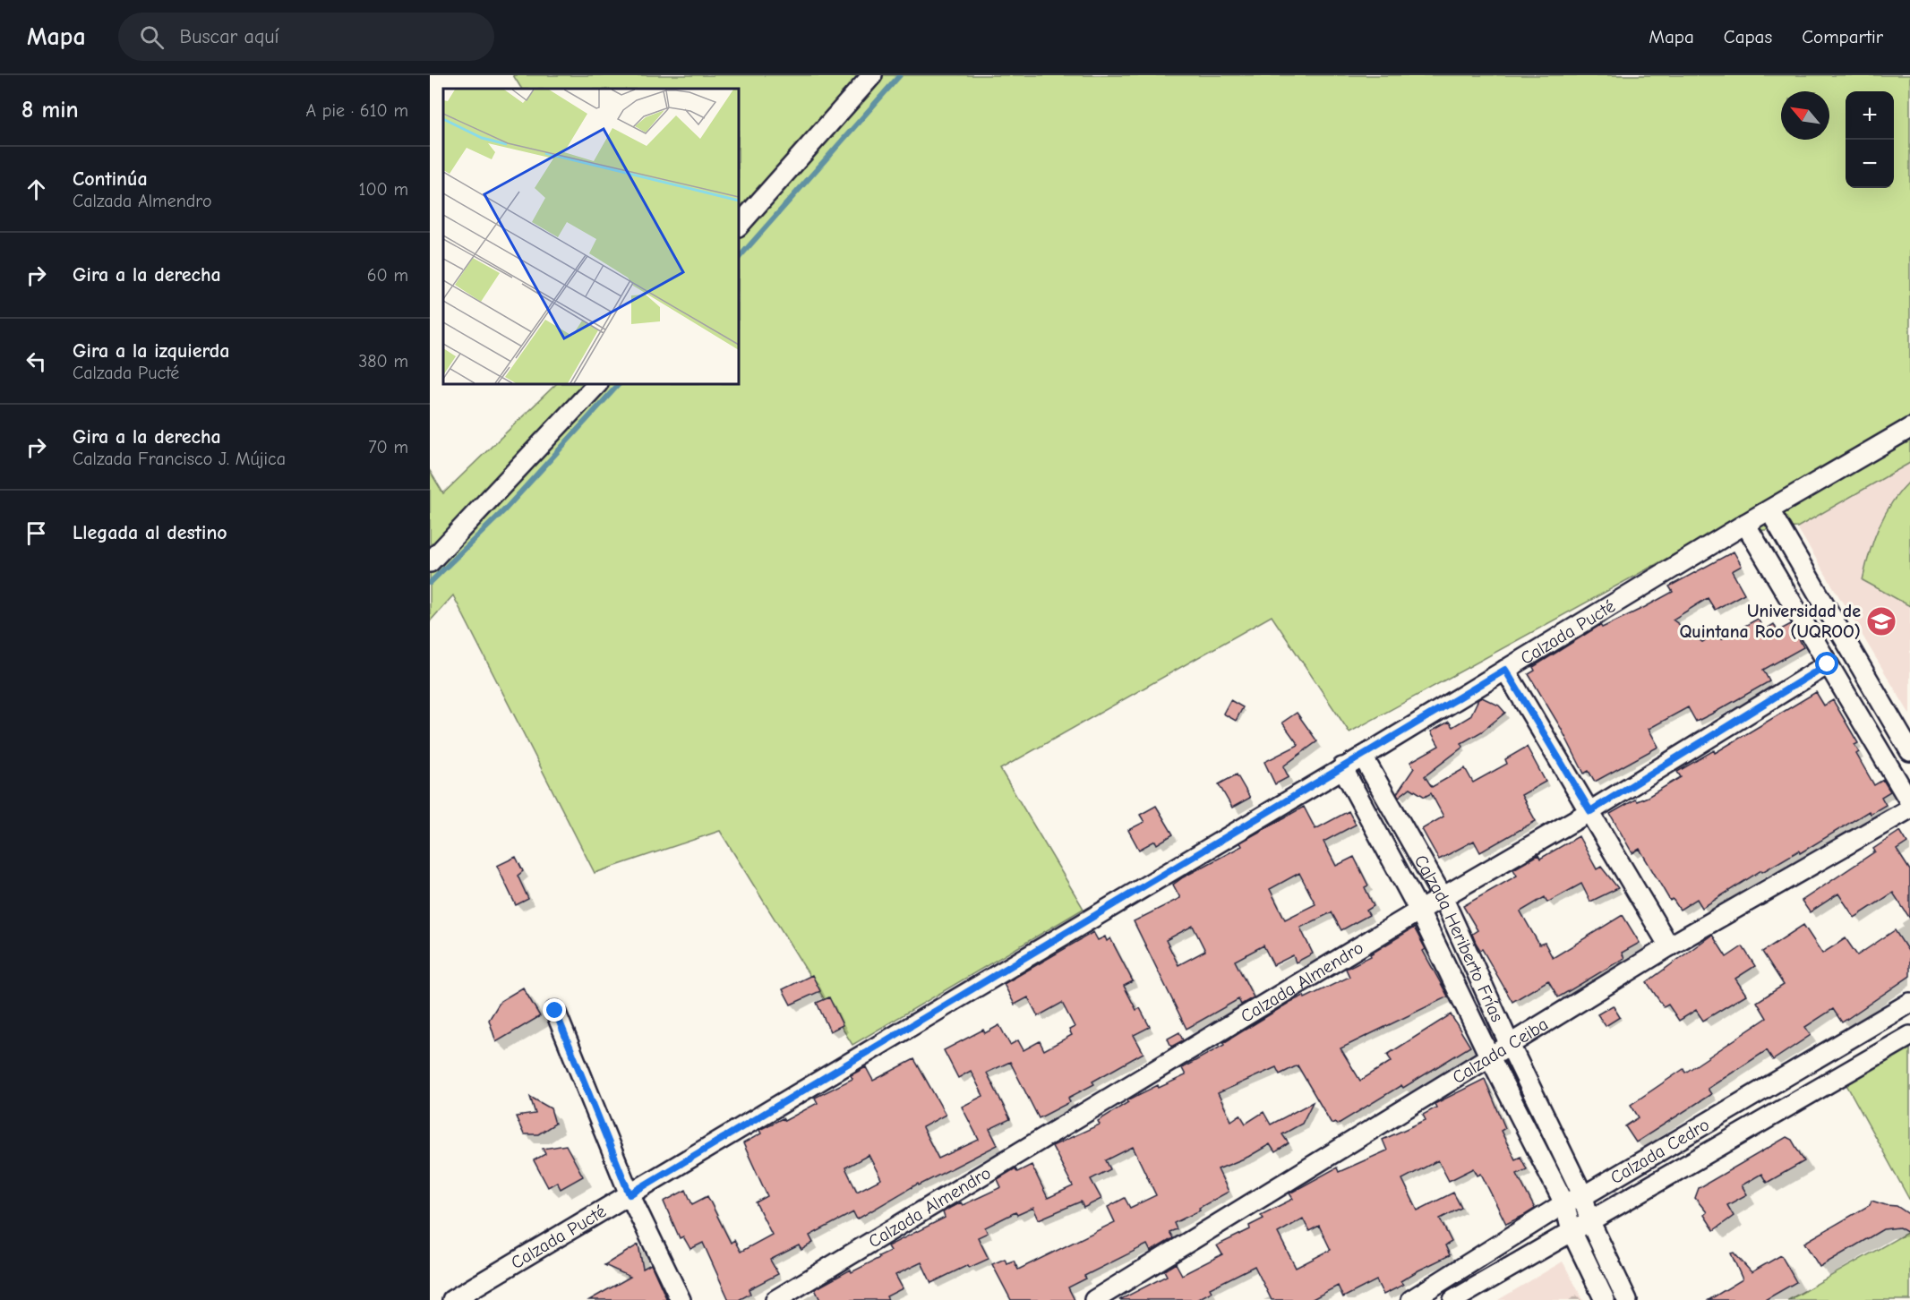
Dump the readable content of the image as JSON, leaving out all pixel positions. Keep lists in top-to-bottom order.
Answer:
{
  "streets": {
    "street": [
      "Calzada Pucté",
      "Calzada Heriberto Frías",
      "Calzada Almendro",
      "Calzada Ceiba",
      "Calzada Cedro"
    ]
  },
  "crossings": [
    ["Calzada Pucté", "Calzada Heriberto Frías"],
    ["Calzada Heriberto Frías", "Calzada Almendro"],
    ["Calzada Heriberto Frías", "Calzada Ceiba"],
    ["Calzada Heriberto Frías", "Calzada Cedro"]
  ],
  "places": {
    "school or university": ["Universidad de Quintana Roo (UQROO)"]
  },
  "north": "top left",
  "page": {
    "header": "Mapa",
    "search": "Buscar aquí",
    "nav": ["Mapa", "Capas", "Compartir"],
    "heading": ["8 min", "A pie · 610 m"],
    "map_buttons": ["+", "−"],
    "list": [
      ["Continúa", "Calzada Almendro", "100 m"],
      ["Gira a la derecha", "60 m"],
      ["Gira a la izquierda", "Calzada Pucté", "380 m"],
      ["Gira a la derecha", "Calzada Francisco J. Mújica", "70 m"],
      "Llegada al destino"
    ]
  }
}
